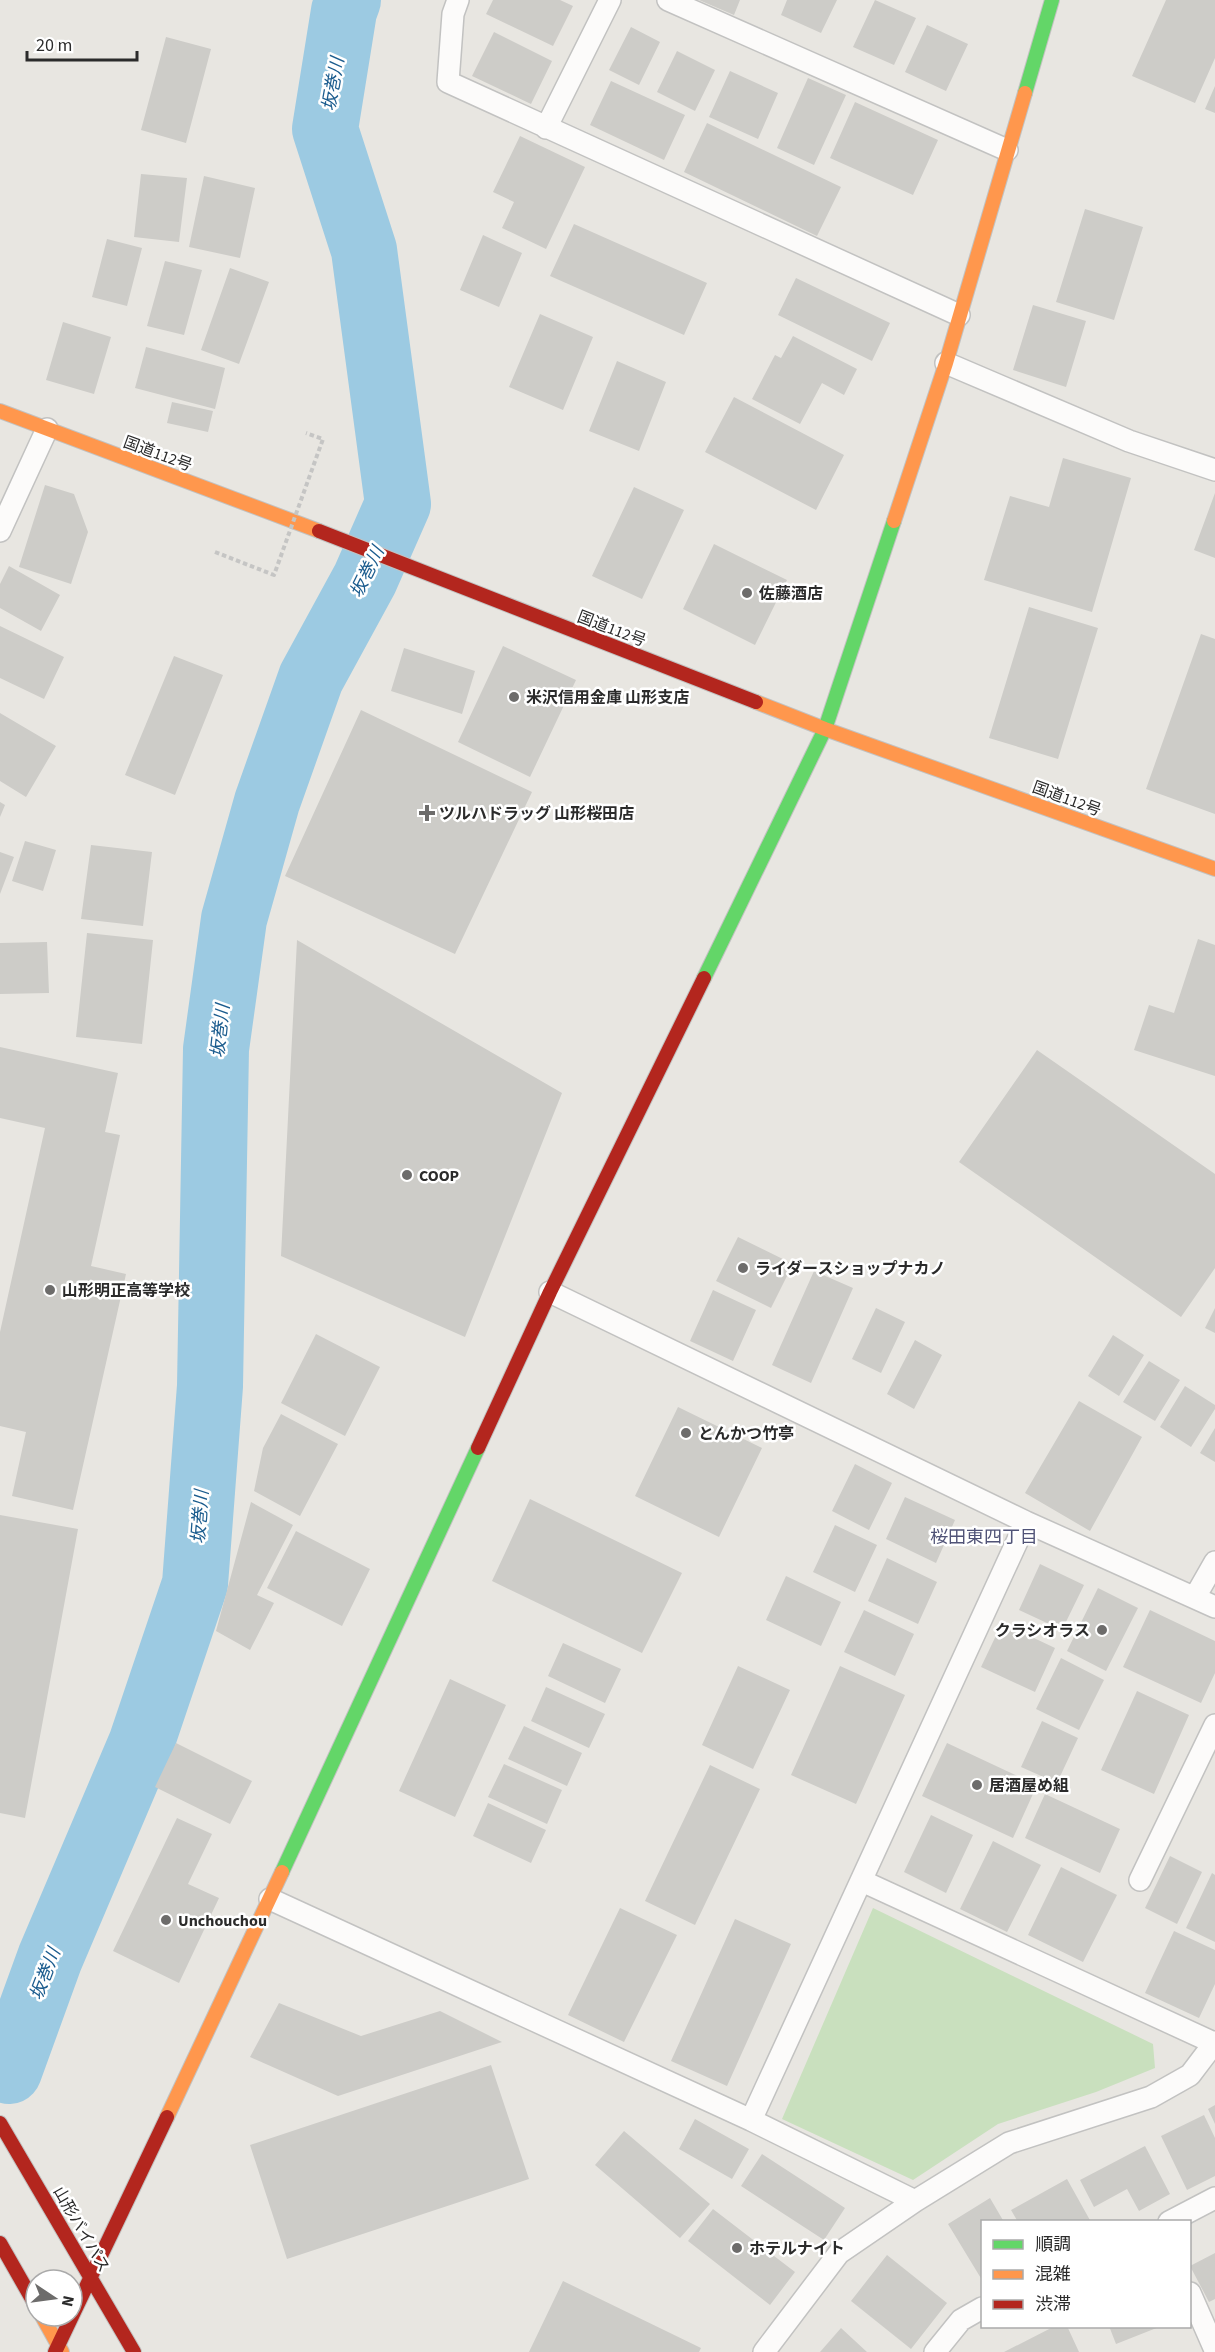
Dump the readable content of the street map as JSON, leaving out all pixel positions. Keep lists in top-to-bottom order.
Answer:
{
  "streets": {
    "main road": ["国道112号", "山形バイパス"]
  },
  "districts": ["桜田東四丁目"],
  "water": ["坂巻川"],
  "places": {
    "other": [
      "佐藤酒店",
      "米沢信用金庫 山形支店",
      "COOP",
      "ライダースショップナカノ",
      "山形明正高等学校",
      "とんかつ竹亭",
      "クラシオラス",
      "居酒屋め組",
      "Unchouchou",
      "ホテルナイト"
    ],
    "health": ["ツルハドラッグ 山形桜田店"]
  },
  "legend": ["順調", "混雑", "渋滞"],
  "scale_bar": "20 m",
  "north": "right"
}
